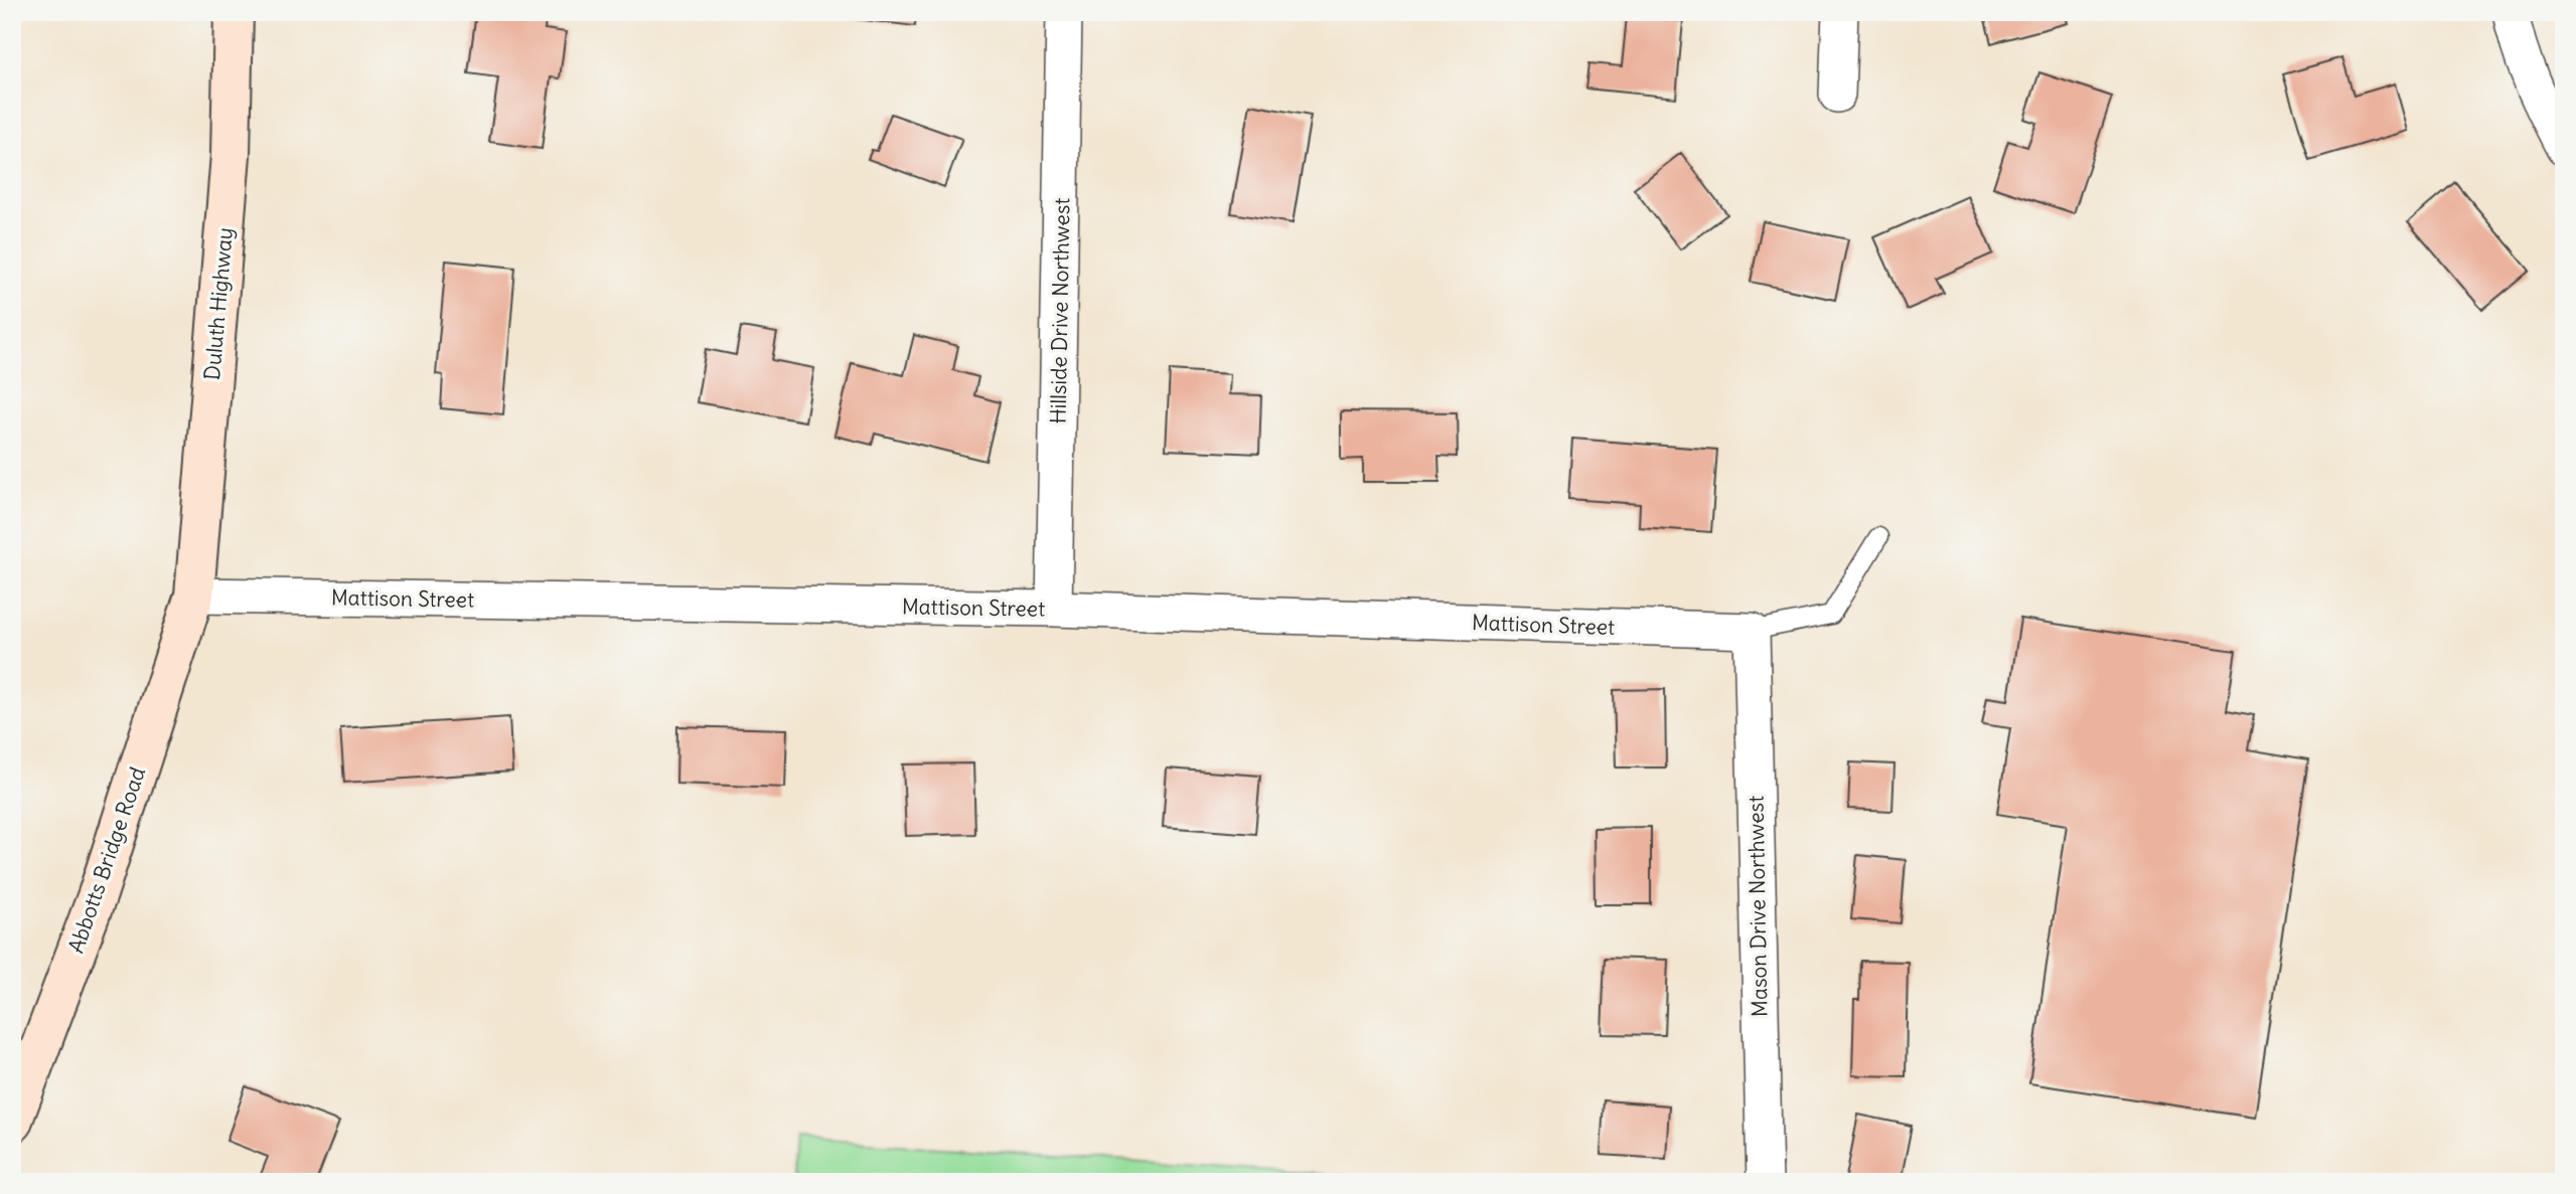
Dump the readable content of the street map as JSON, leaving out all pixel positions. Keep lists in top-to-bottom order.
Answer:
{
  "streets": {
    "main road": ["Duluth Highway", "Abbotts Bridge Road"],
    "street": ["Hillside Drive Northwest", "Mattison Street", "Mason Drive Northwest"]
  },
  "crossings": [
    ["Duluth Highway", "Mattison Street"],
    ["Duluth Highway", "Abbotts Bridge Road"],
    ["Hillside Drive Northwest", "Mattison Street"],
    ["Mattison Street", "Abbotts Bridge Road"],
    ["Mattison Street", "Mason Drive Northwest"]
  ]
}
